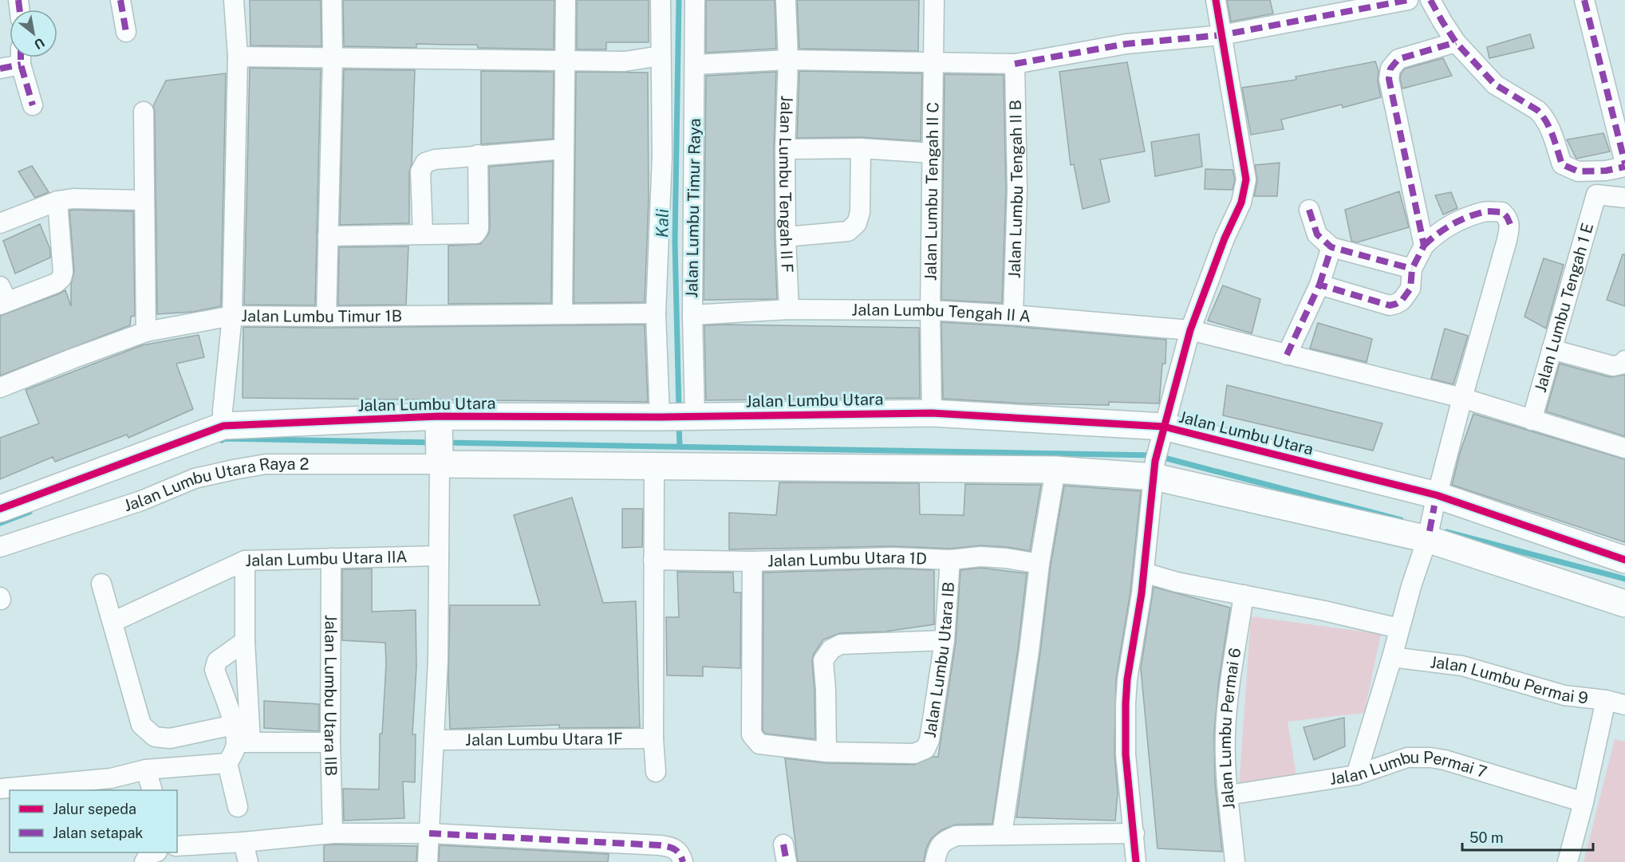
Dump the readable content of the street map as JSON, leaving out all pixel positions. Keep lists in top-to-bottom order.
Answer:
{
  "streets": {
    "street": [
      "Jalan Lumbu Tengah II F",
      "Jalan Lumbu Tengah II B",
      "Jalan Lumbu Tengah II C",
      "Jalan Lumbu Timur Raya",
      "Jalan Lumbu Tengah 1 E",
      "Jalan Lumbu Tengah II A",
      "Jalan Lumbu Timur 1B",
      "Jalan Lumbu Utara",
      "Jalan Lumbu Utara Raya 2",
      "Jalan Lumbu Utara IIA",
      "Jalan Lumbu Utara 1D",
      "Jalan Lumbu Utara IB",
      "Jalan Lumbu Permai 9",
      "Jalan Lumbu Utara IIB",
      "Jalan Lumbu Permai 6",
      "Jalan Lumbu Utara 1F",
      "Jalan Lumbu Permai 7"
    ]
  },
  "crossings": [
    ["Jalan Lumbu Tengah II F", "Jalan Lumbu Tengah II A"],
    ["Jalan Lumbu Tengah II B", "Jalan Lumbu Tengah II A"],
    ["Jalan Lumbu Tengah II C", "Jalan Lumbu Tengah II A"],
    ["Jalan Lumbu Tengah II C", "Jalan Lumbu Utara"],
    ["Jalan Lumbu Timur Raya", "Jalan Lumbu Tengah II A"],
    ["Jalan Lumbu Timur Raya", "Jalan Lumbu Timur 1B"],
    ["Jalan Lumbu Timur Raya", "Jalan Lumbu Utara"],
    ["Jalan Lumbu Tengah 1 E", "Jalan Lumbu Tengah II A"],
    ["Jalan Lumbu Utara", "Jalan Lumbu Utara Raya 2"],
    ["Jalan Lumbu Utara IIA", "Jalan Lumbu Utara IIB"],
    ["Jalan Lumbu Utara 1D", "Jalan Lumbu Utara IB"],
    ["Jalan Lumbu Permai 6", "Jalan Lumbu Permai 7"]
  ],
  "water": ["Kali"],
  "legend": ["Jalur sepeda", "Jalan setapak"],
  "scale_bar": "50 m",
  "north": "bottom right"
}
